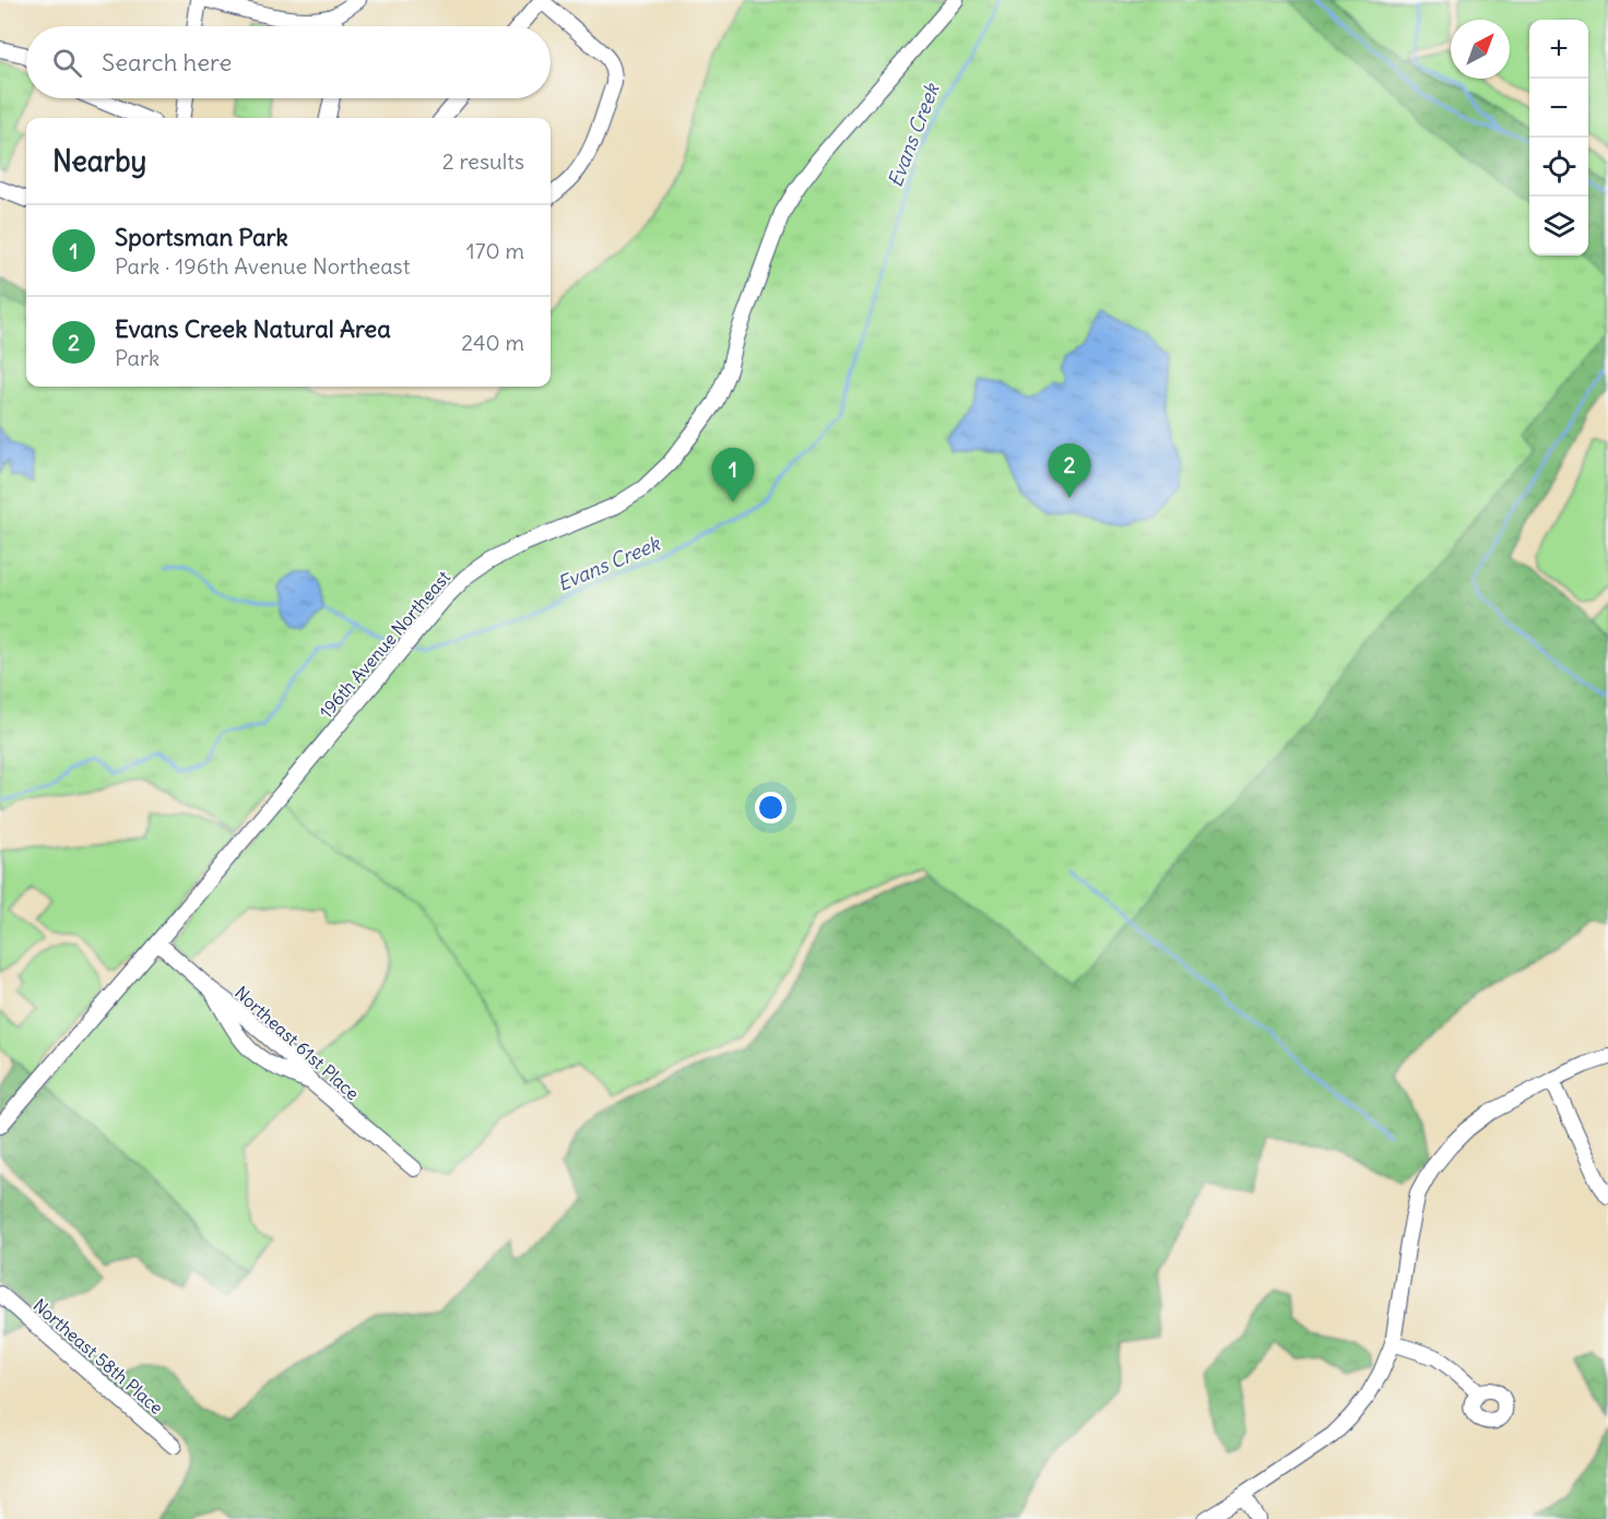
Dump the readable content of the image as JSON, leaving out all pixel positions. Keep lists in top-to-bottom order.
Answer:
{
  "streets": {
    "street": ["196th Avenue Northeast", "Northeast 61st Place", "Northeast 58th Place"]
  },
  "crossings": [
    ["196th Avenue Northeast", "Northeast 61st Place"]
  ],
  "water": ["Evans Creek"],
  "north": "top right",
  "page": {
    "map_buttons": ["+", "−"],
    "search": "Search here",
    "heading": ["Nearby", "2 results"],
    "list": [
      {
        "mark": "1",
        "name": "Sportsman Park",
        "note": "Park · 196th Avenue Northeast",
        "value": "170 m"
      },
      {
        "mark": "2",
        "name": "Evans Creek Natural Area",
        "note": "Park",
        "value": "240 m"
      }
    ],
    "pins": ["2", "1"]
  }
}
